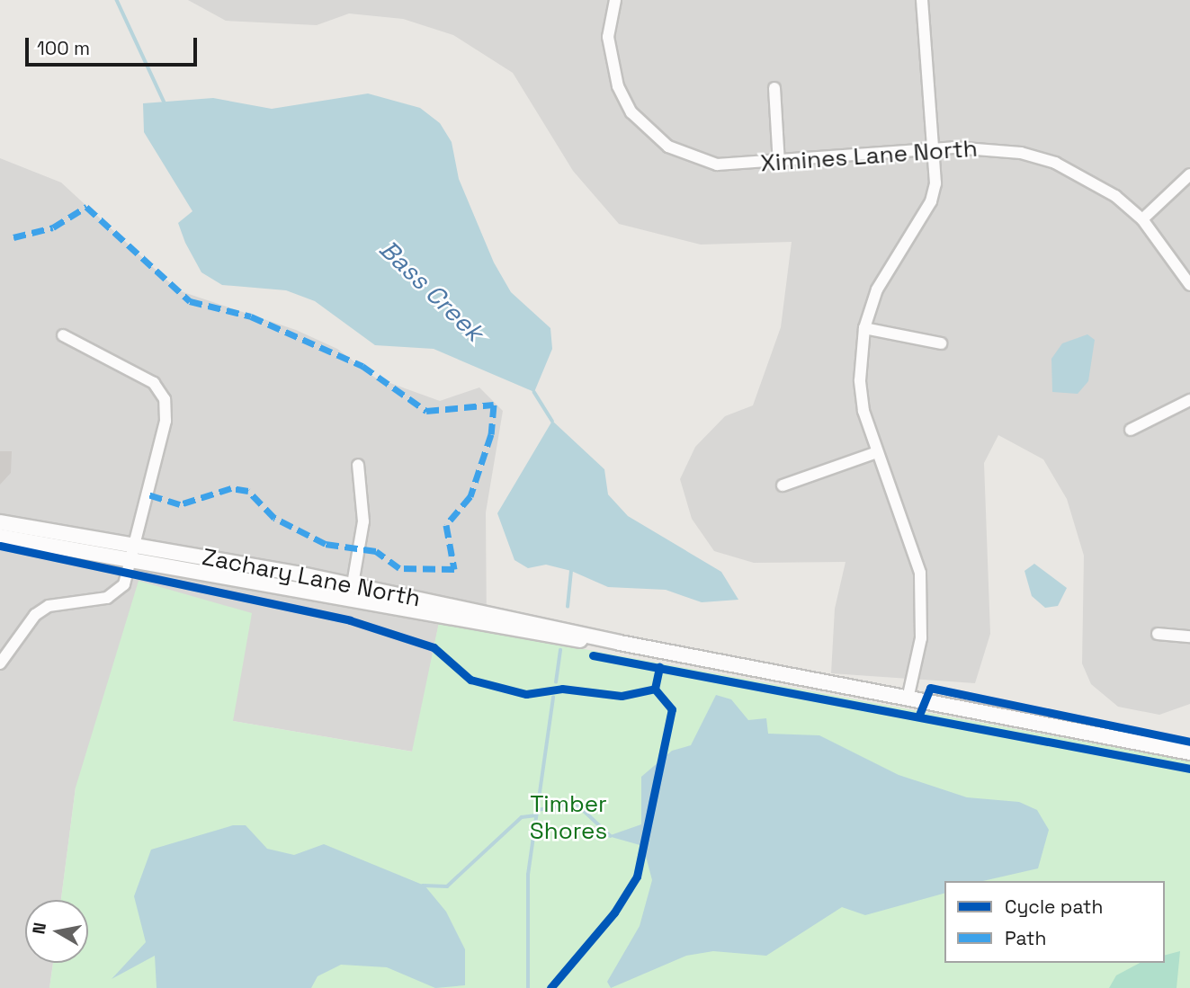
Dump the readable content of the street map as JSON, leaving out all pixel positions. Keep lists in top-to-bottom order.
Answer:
{
  "streets": {
    "street": ["Ximines Lane North", "Zachary Lane North"]
  },
  "water": ["Bass Creek"],
  "parks": ["Timber Shores"],
  "legend": ["Cycle path", "Path"],
  "scale_bar": "100 m",
  "north": "left"
}
